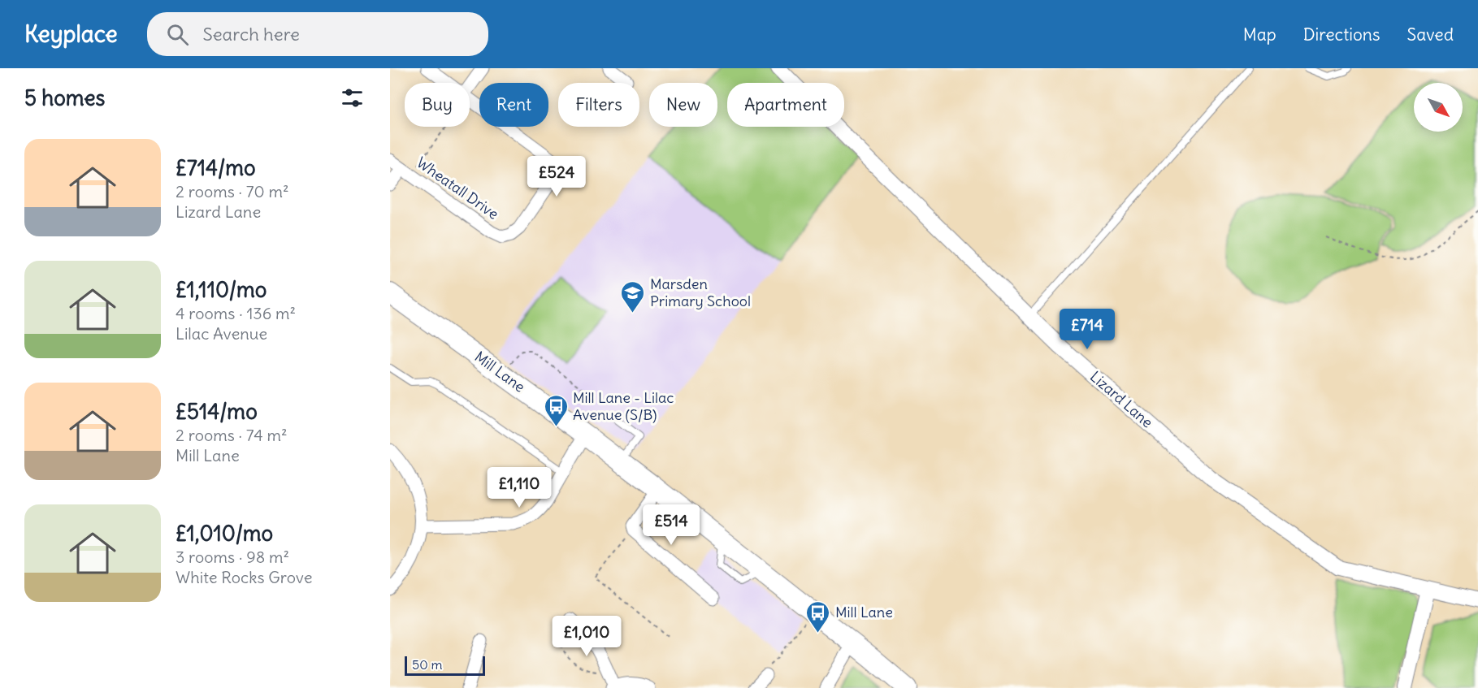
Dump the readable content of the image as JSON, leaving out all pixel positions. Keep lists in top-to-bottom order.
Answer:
{
  "streets": {
    "main road": ["Mill Lane"],
    "street": ["Wheatall Drive", "Lizard Lane"]
  },
  "places": {
    "school or university": ["Marsden Primary School"],
    "bus stop": ["Mill Lane - Lilac Avenue (S/B)", "Mill Lane"]
  },
  "scale_bar": "50 m",
  "north": "bottom right",
  "page": {
    "header": "Keyplace",
    "search": "Search here",
    "nav": ["Map", "Directions", "Saved"],
    "heading": "5 homes",
    "chip": [
      "Buy",
      "Rent",
      "Filters",
      "New",
      "Apartment"
    ],
    "list": [
      {
        "name": "£714/mo",
        "note": "2 rooms · 70 m² · Lizard Lane"
      },
      {
        "name": "£1,110/mo",
        "note": "4 rooms · 136 m² · Lilac Avenue"
      },
      {
        "name": "£514/mo",
        "note": "2 rooms · 74 m² · Mill Lane"
      },
      {
        "name": "£1,010/mo",
        "note": "3 rooms · 98 m² · White Rocks Grove"
      }
    ],
    "price": [
      "£524",
      "£714",
      "£1,110",
      "£514",
      "£1,010"
    ],
    "scale": "50 m"
  }
}
